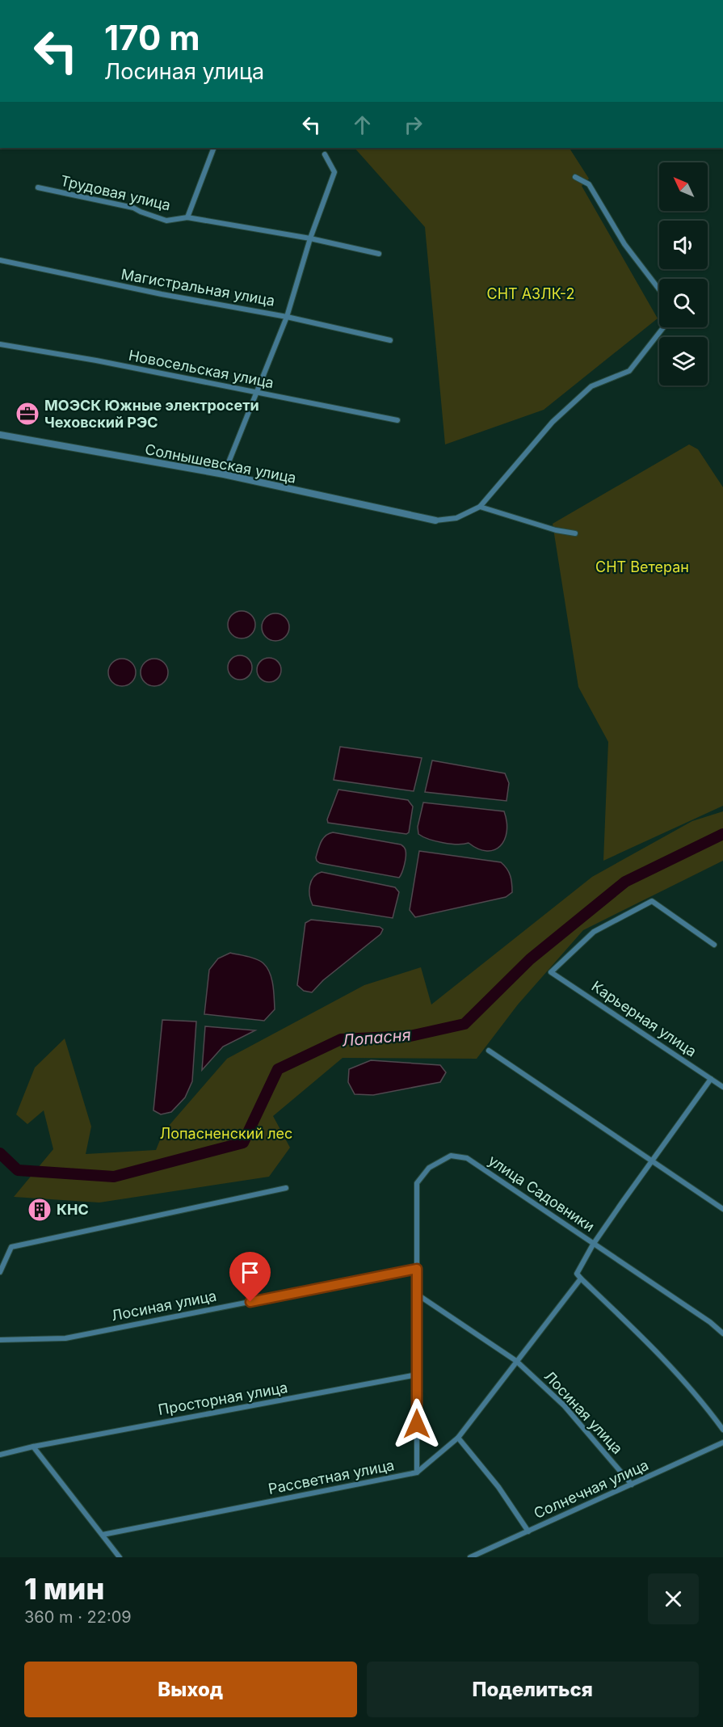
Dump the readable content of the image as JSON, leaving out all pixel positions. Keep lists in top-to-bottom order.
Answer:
{
  "streets": {
    "street": [
      "Трудовая улица",
      "Магистральная улица",
      "Новосельская улица",
      "Солнышевская улица",
      "Карьерная улица",
      "улица Садовники",
      "Лосиная улица",
      "Просторная улица",
      "Рассветная улица",
      "Солнечная улица"
    ]
  },
  "crossings": [
    ["улица Садовники", "Лосиная улица"],
    ["улица Садовники", "Просторная улица"],
    ["улица Садовники", "Рассветная улица"],
    ["Лосиная улица", "Рассветная улица"],
    ["Лосиная улица", "Солнечная улица"]
  ],
  "water": ["Лопасня"],
  "parks": ["СНТ АЗЛК-2", "СНТ Ветеран", "Лопасненский лес"],
  "places": {
    "office": ["МОЭСК Южные электросети Чеховский РЭС"],
    "building": ["КНС"]
  },
  "north": "top left",
  "page": {
    "turn": ["170 m", "Лосиная улица"],
    "heading": ["1 мин", "360 m · 22:09"],
    "buttons": ["Выход", "Поделиться"]
  }
}
